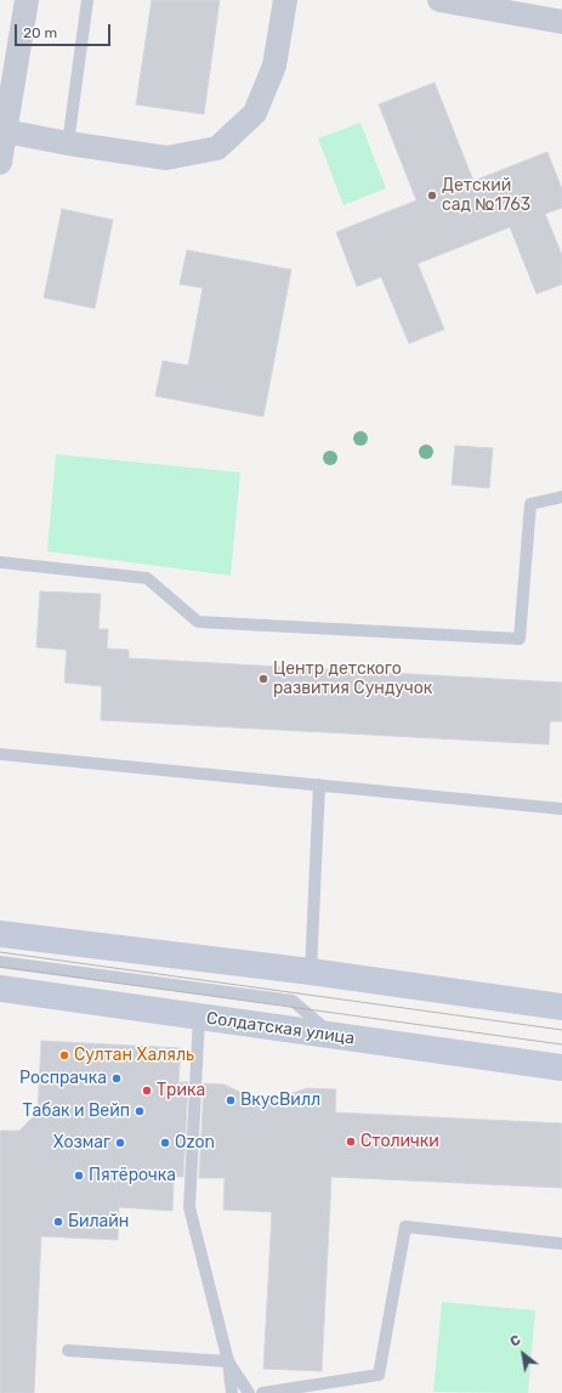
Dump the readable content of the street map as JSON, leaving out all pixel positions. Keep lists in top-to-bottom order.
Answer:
{
  "streets": {
    "main road": ["Солдатская улица"]
  },
  "places": [
    "Детский сад №1763",
    "Центр детского развития Сундучок",
    "Султан Халяль",
    "Роспрачка",
    "Трика",
    "ВкусВилл",
    "Табак и Вейп",
    "Столички",
    "Хозмаг",
    "Ozon",
    "Пятёрочка",
    "Билайн"
  ],
  "scale_bar": "20 m",
  "north": "top left"
}
